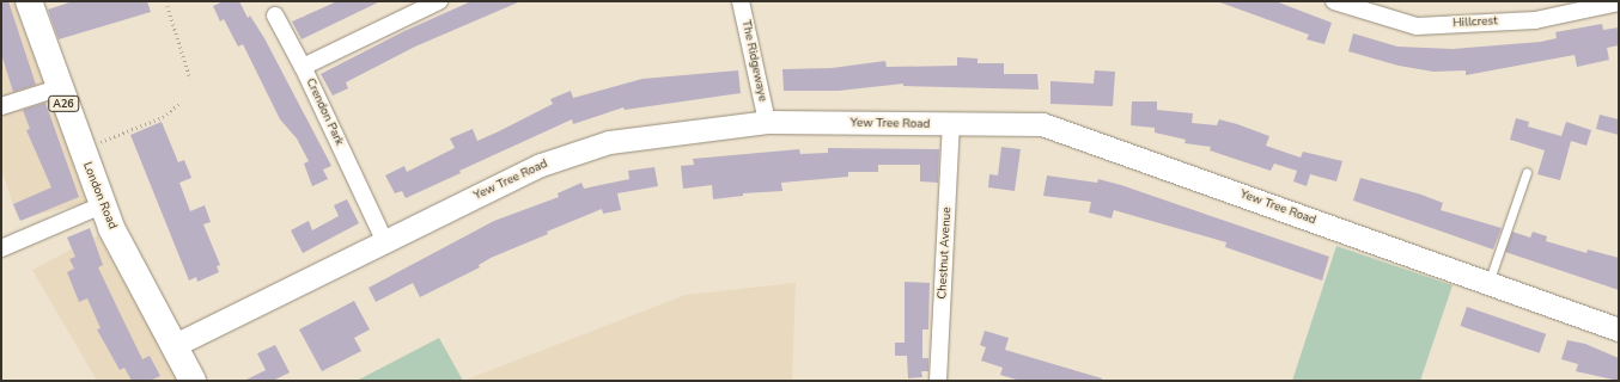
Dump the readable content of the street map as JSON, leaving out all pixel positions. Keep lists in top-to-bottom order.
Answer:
{
  "streets": {
    "highway": ["A26", "London Road"],
    "street": [
      "Hillcrest",
      "The Ridgewaye",
      "Crendon Park",
      "Yew Tree Road",
      "Chestnut Avenue"
    ]
  },
  "crossings": [
    ["The Ridgewaye", "Yew Tree Road"],
    ["Crendon Park", "Yew Tree Road"],
    ["Yew Tree Road", "London Road"],
    ["Yew Tree Road", "Chestnut Avenue"]
  ]
}
